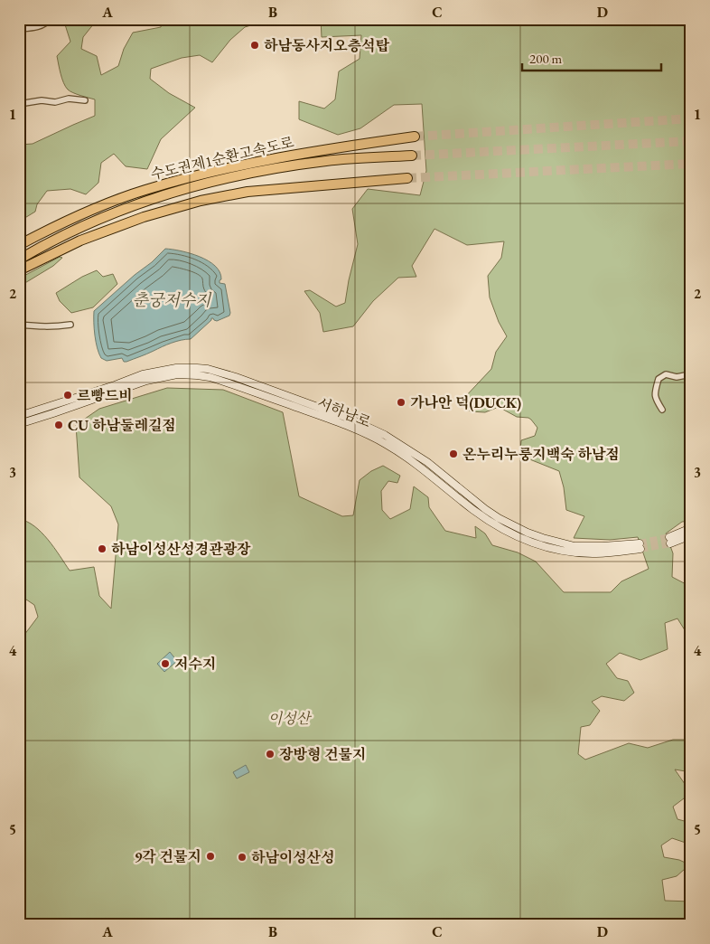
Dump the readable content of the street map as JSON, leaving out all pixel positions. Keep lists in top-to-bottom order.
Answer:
{
  "streets": {
    "highway": ["수도권제1순환고속도로"],
    "street": ["서하남로"]
  },
  "water": ["춘궁저수지"],
  "parks": ["이성산"],
  "places": [
    "하남동사지오층석탑",
    "르빵드비",
    "가나안 덕(DUCK)",
    "CU 하남둘레길점",
    "온누리누룽지백숙 하남점",
    "하남이성산성경관광장",
    "저수지",
    "장방형 건물지",
    "9각 건물지",
    "하남이성산성"
  ],
  "scale_bar": "200 m",
  "grid": {
    "columns": [
      "A",
      "B",
      "C",
      "D"
    ],
    "rows": [
      "1",
      "2",
      "3",
      "4",
      "5"
    ]
  }
}
